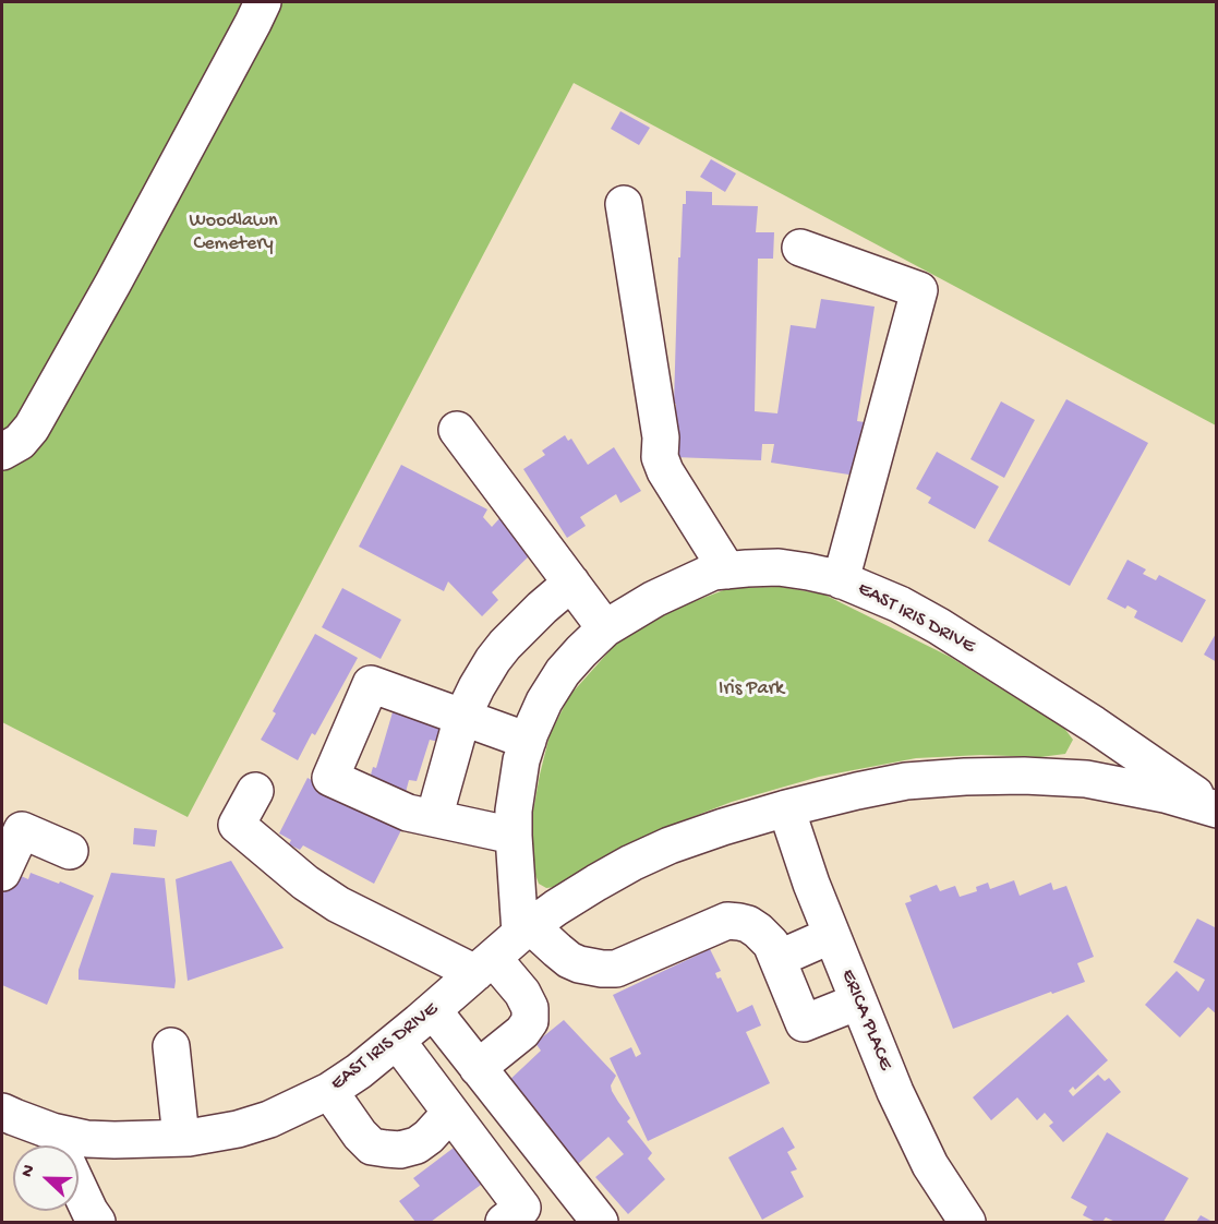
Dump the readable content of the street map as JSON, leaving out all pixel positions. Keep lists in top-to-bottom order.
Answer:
{
  "streets": {
    "street": ["EAST IRIS DRIVE", "ERICA PLACE"]
  },
  "crossings": [
    ["EAST IRIS DRIVE", "ERICA PLACE"]
  ],
  "parks": ["Woodlawn Cemetery", "Iris Park"],
  "north": "left"
}
